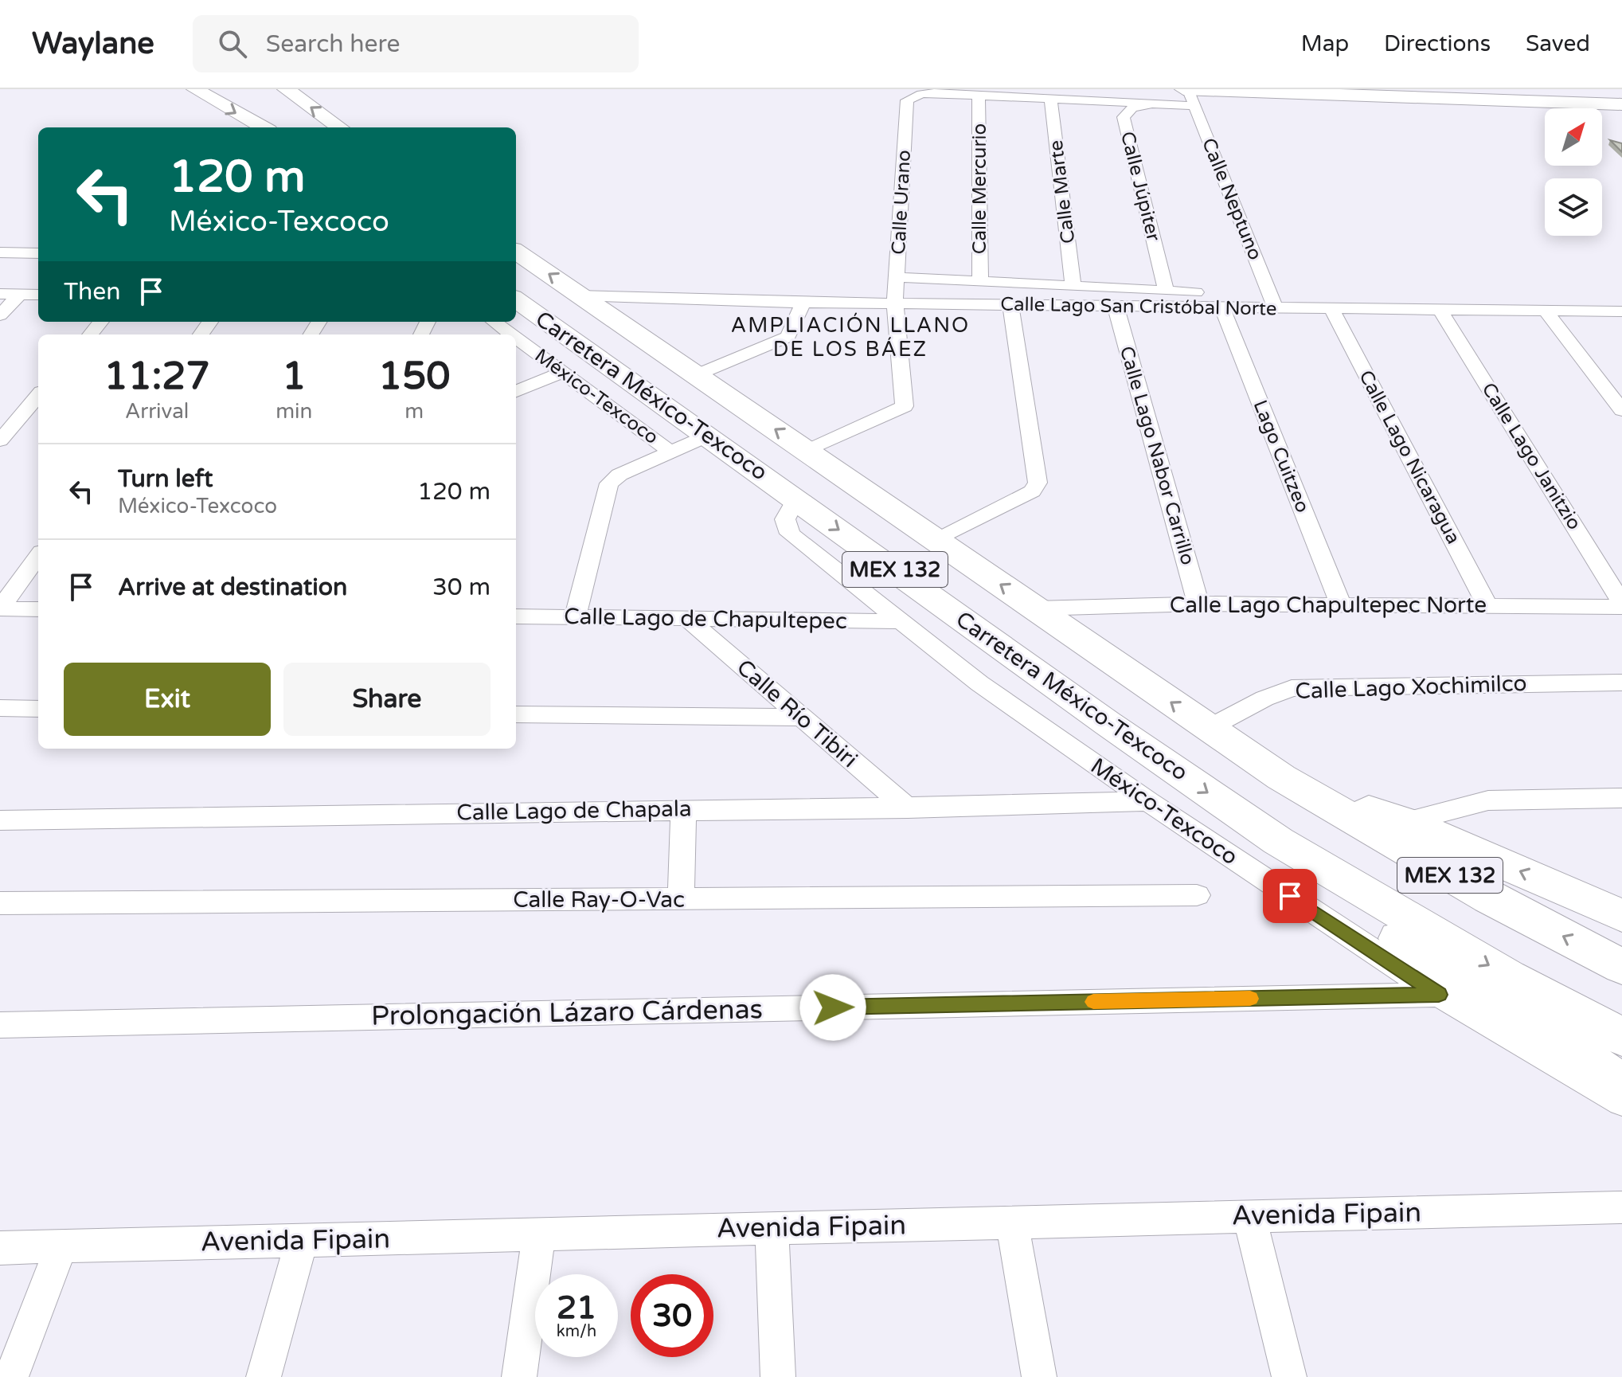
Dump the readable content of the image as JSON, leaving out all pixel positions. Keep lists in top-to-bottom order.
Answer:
{
  "streets": {
    "main road": ["Carretera México-Texcoco", "MEX 132"],
    "street": [
      "Calle Júpiter",
      "Calle Mercurio",
      "Calle Marte",
      "Calle Neptuno",
      "Calle Urano",
      "Calle Lago San Cristóbal Norte",
      "México-Texcoco",
      "Calle Lago Nabor Carrillo",
      "Lago Cuitzeo",
      "Calle Lago Janitzio",
      "Calle Lago Nicaragua",
      "Calle Lago Chapultepec Norte",
      "Calle Lago de Chapultepec",
      "Calle Lago Xochimilco",
      "Calle Río Tibiri",
      "Calle Lago de Chapala",
      "Calle Ray-O-Vac",
      "Prolongación Lázaro Cárdenas",
      "Avenida Fipain"
    ]
  },
  "crossings": [
    ["Calle Júpiter", "Calle Lago San Cristóbal Norte"],
    ["Calle Mercurio", "Calle Urano"],
    ["Calle Mercurio", "Calle Lago San Cristóbal Norte"],
    ["Calle Marte", "Calle Lago San Cristóbal Norte"],
    ["Calle Neptuno", "Calle Lago San Cristóbal Norte"],
    ["Calle Urano", "Calle Lago San Cristóbal Norte"],
    ["Calle Urano", "Carretera México-Texcoco"],
    ["Calle Lago San Cristóbal Norte", "Carretera México-Texcoco"],
    ["Calle Lago San Cristóbal Norte", "Calle Lago Nabor Carrillo"],
    ["Calle Lago San Cristóbal Norte", "Lago Cuitzeo"],
    ["Calle Lago San Cristóbal Norte", "Calle Lago Janitzio"],
    ["Calle Lago San Cristóbal Norte", "Calle Lago Nicaragua"],
    ["Carretera México-Texcoco", "México-Texcoco"],
    ["Carretera México-Texcoco", "Calle Lago Chapultepec Norte"],
    ["Carretera México-Texcoco", "Calle Lago Xochimilco"],
    ["México-Texcoco", "Calle Lago de Chapultepec"],
    ["México-Texcoco", "Calle Lago de Chapala"],
    ["México-Texcoco", "Prolongación Lázaro Cárdenas"],
    ["Calle Lago Nabor Carrillo", "Calle Lago Chapultepec Norte"],
    ["Lago Cuitzeo", "Calle Lago Chapultepec Norte"],
    ["Calle Lago Janitzio", "Calle Lago Chapultepec Norte"],
    ["Calle Lago Nicaragua", "Calle Lago Chapultepec Norte"],
    ["Calle Lago de Chapultepec", "Calle Río Tibiri"],
    ["Calle Río Tibiri", "Calle Lago de Chapala"]
  ],
  "districts": ["AMPLIACIÓN LLANO DE LOS BÁEZ"],
  "north": "top right",
  "page": {
    "header": "Waylane",
    "search": "Search here",
    "nav": ["Map", "Directions", "Saved"],
    "turn": ["120 m", "México-Texcoco"],
    "then": "Then",
    "eta": [
      "11:27",
      "Arrival",
      "1",
      "min",
      "150",
      "m"
    ],
    "list": [
      {
        "name": "Turn left",
        "note": "México-Texcoco",
        "value": "120 m"
      },
      {
        "name": "Arrive at destination",
        "value": "30 m"
      }
    ],
    "buttons": ["Exit", "Share"],
    "speed": "21 km/h",
    "limit": "30"
  }
}
